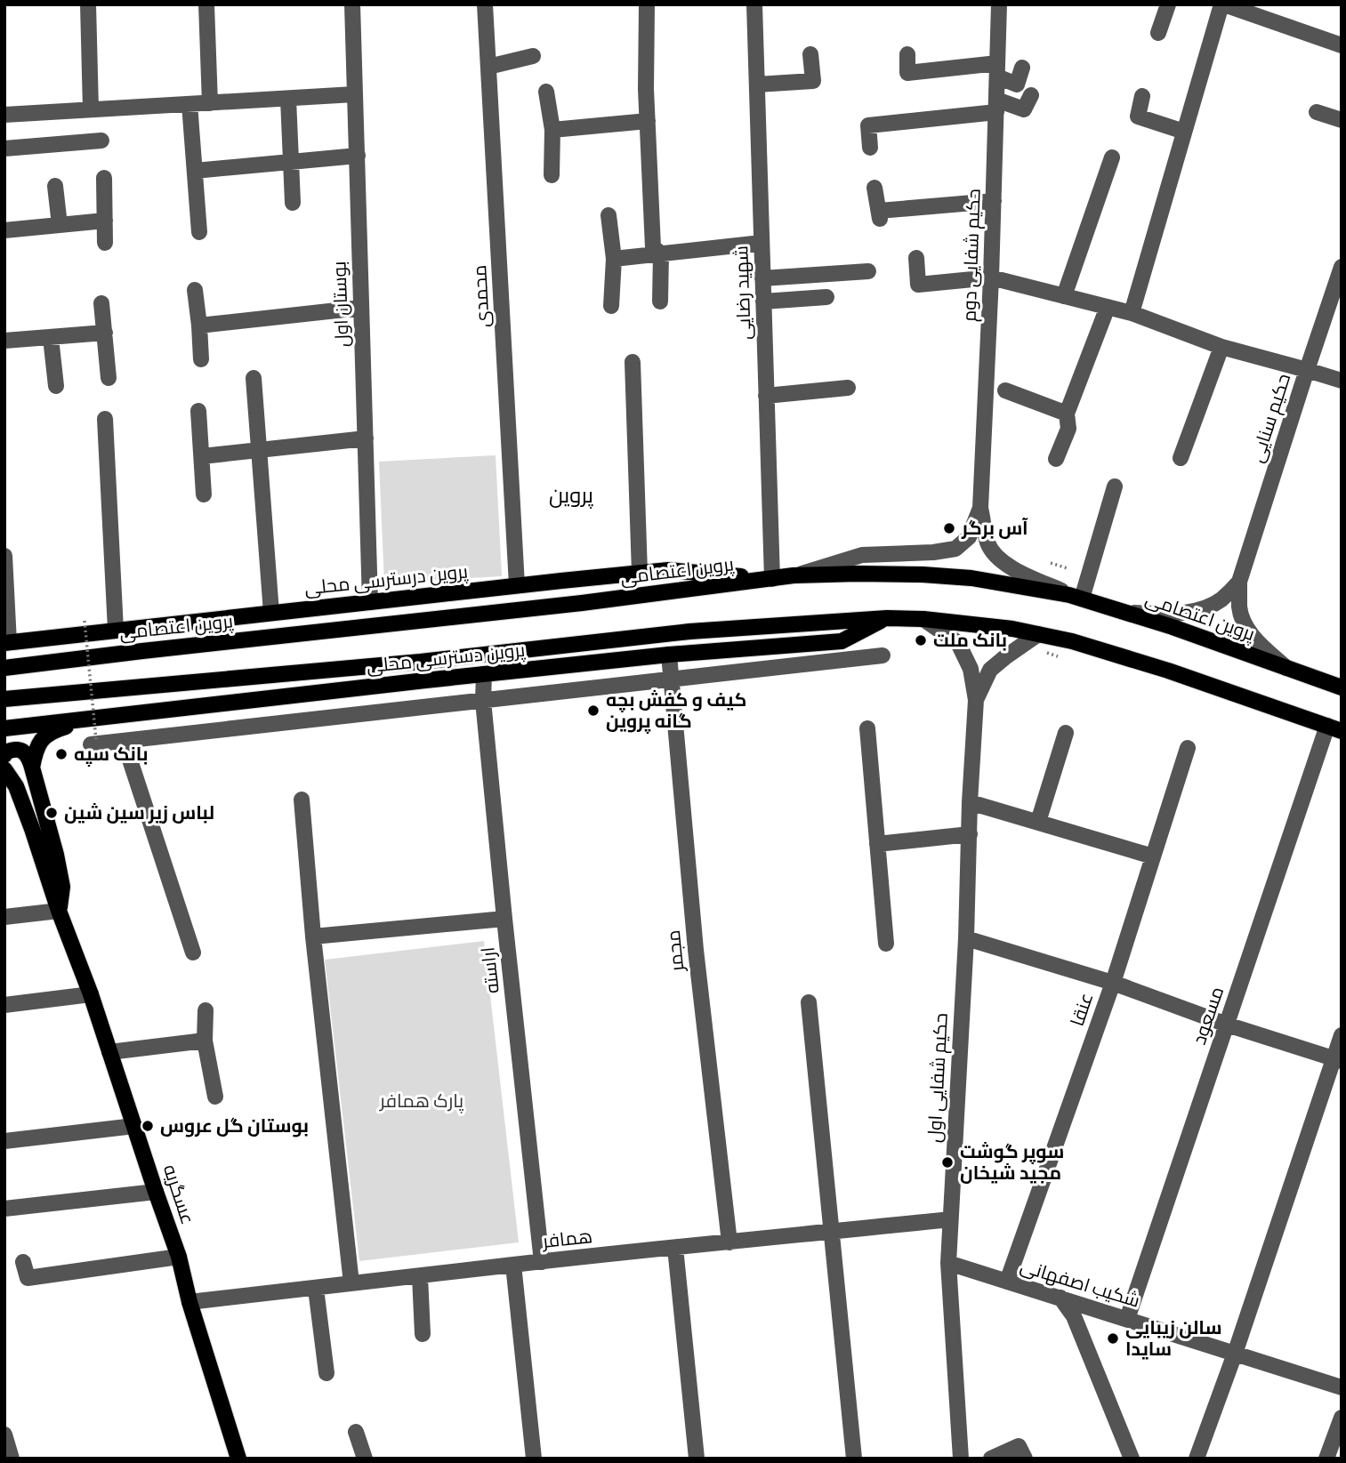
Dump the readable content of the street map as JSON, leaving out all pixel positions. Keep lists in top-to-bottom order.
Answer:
{
  "streets": {
    "main road": [
      "پروین اعتصامی",
      "پروین درسترسی محلی",
      "پروین دسترسی محلی",
      "عسگریه"
    ],
    "street": [
      "حکیم شفایی دوم",
      "شهید رضایی",
      "محمدی",
      "بوستان اول",
      "حکیم سنایی",
      "مجمر",
      "اراسته",
      "عنقا",
      "مسعود",
      "حکیم شفایی اول",
      "همافر",
      "شکیب اصفهانی"
    ]
  },
  "crossings": [
    ["شهید رضایی", "پروین اعتصامی"],
    ["شهید رضایی", "پروین درسترسی محلی"],
    ["محمدی", "پروین درسترسی محلی"],
    ["بوستان اول", "پروین درسترسی محلی"],
    ["پروین اعتصامی", "پروین درسترسی محلی"],
    ["پروین دسترسی محلی", "مجمر"],
    ["پروین دسترسی محلی", "اراسته"],
    ["مجمر", "همافر"],
    ["اراسته", "همافر"],
    ["عنقا", "شکیب اصفهانی"],
    ["مسعود", "شکیب اصفهانی"],
    ["حکیم شفایی اول", "همافر"],
    ["حکیم شفایی اول", "شکیب اصفهانی"],
    ["عسگریه", "همافر"]
  ],
  "districts": ["پروین"],
  "parks": ["پارک همافر"],
  "places": [
    "آس برگر",
    "بانک ملت",
    "کیف و کفش بچه گانه پروین",
    "بانک سپه",
    "لباس زیر سین شین",
    "بوستان گل عروس",
    "سوپر گوشت مجید شیخان",
    "سالن زیبایی سایدا"
  ]
}
